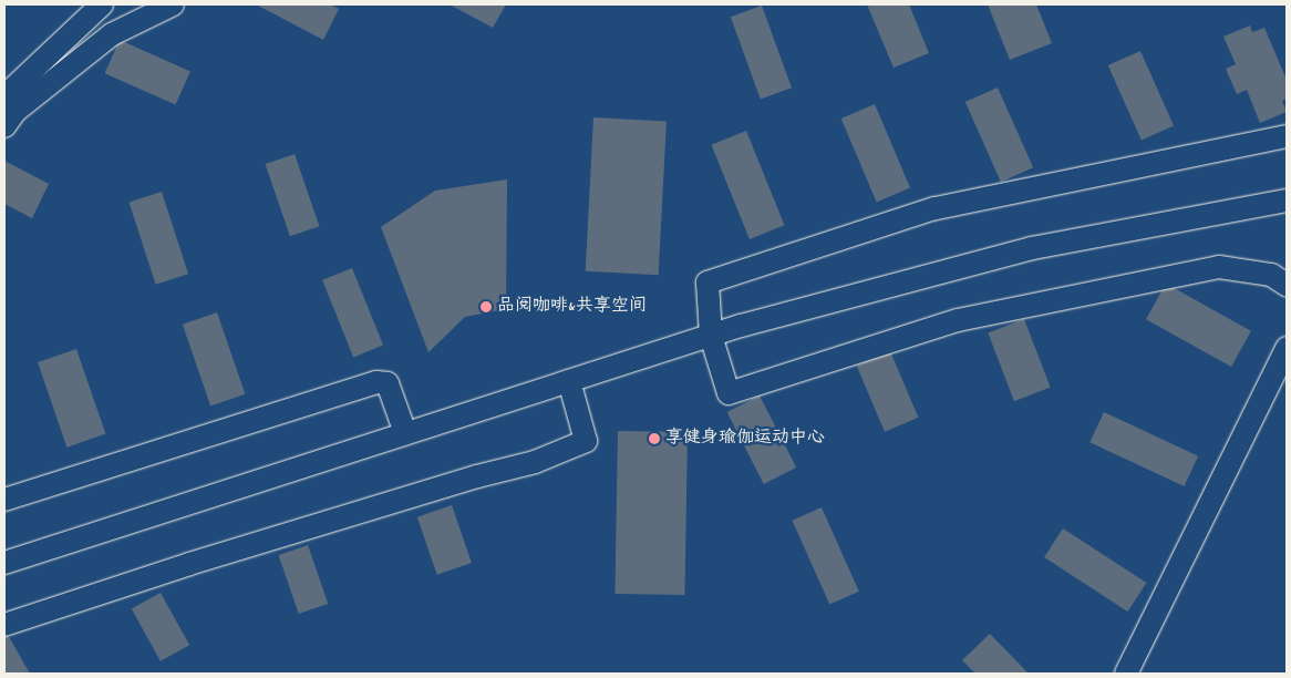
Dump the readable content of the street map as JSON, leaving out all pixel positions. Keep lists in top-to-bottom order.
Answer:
{
  "places": ["品阅咖啡&共享空间", "享健身瑜伽运动中心"]
}
